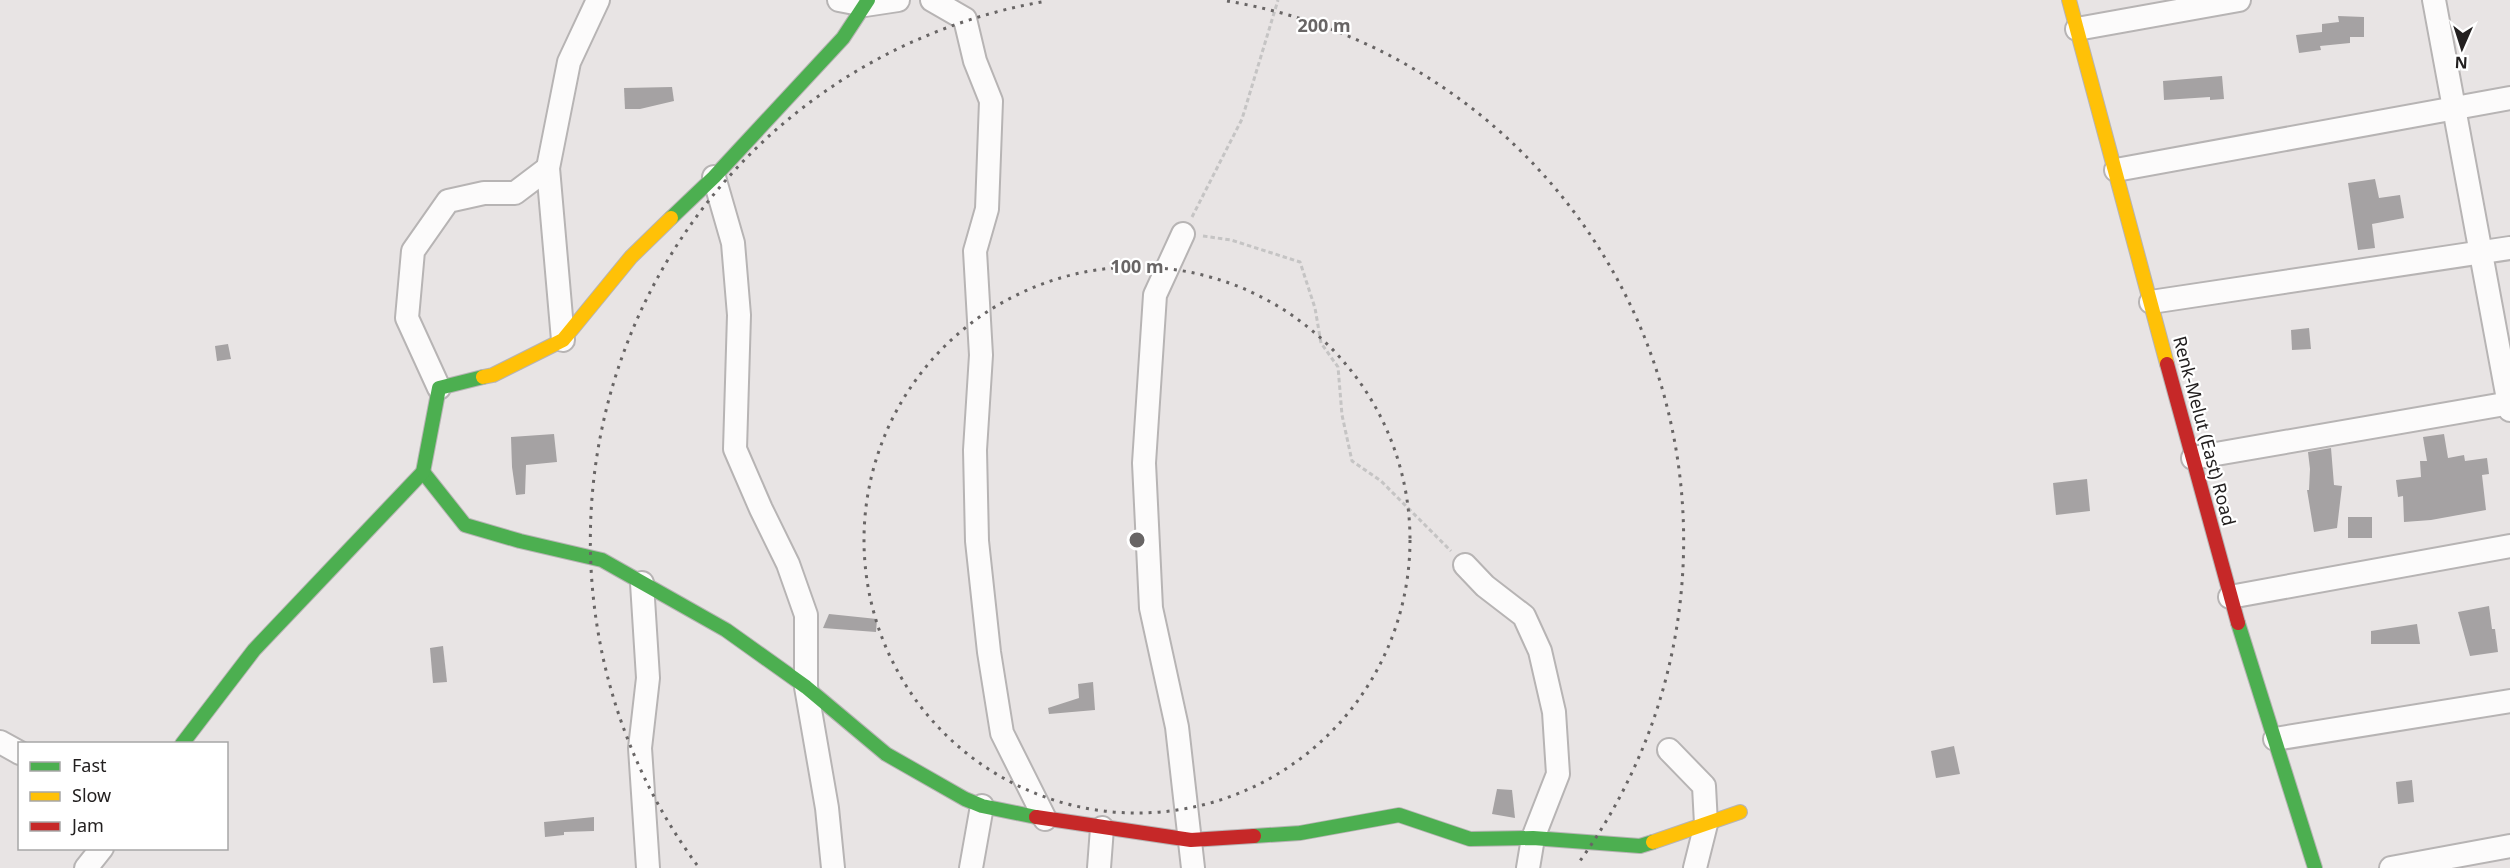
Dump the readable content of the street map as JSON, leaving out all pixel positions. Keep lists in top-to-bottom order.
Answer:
{
  "streets": {
    "street": ["Renk-Melut (East) Road"]
  },
  "legend": ["Fast", "Slow", "Jam"],
  "north": "bottom",
  "rings": ["200 m", "100 m"]
}
